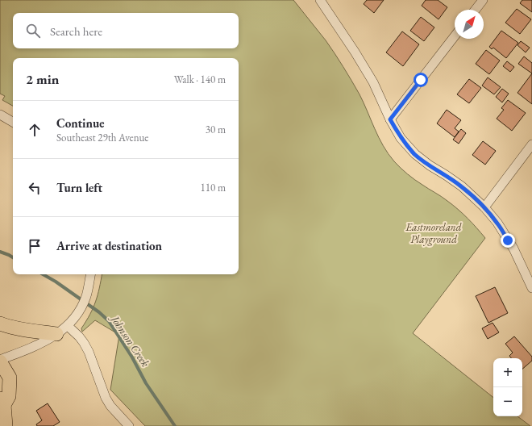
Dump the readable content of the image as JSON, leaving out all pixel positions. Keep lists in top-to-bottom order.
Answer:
{
  "water": ["Johnson Creek"],
  "parks": ["Eastmoreland Playground"],
  "north": "top right",
  "page": {
    "search": "Search here",
    "heading": ["2 min", "Walk · 140 m"],
    "list": [
      ["Continue", "Southeast 29th Avenue", "30 m"],
      ["Turn left", "110 m"],
      "Arrive at destination"
    ],
    "map_buttons": ["+", "−"]
  }
}
